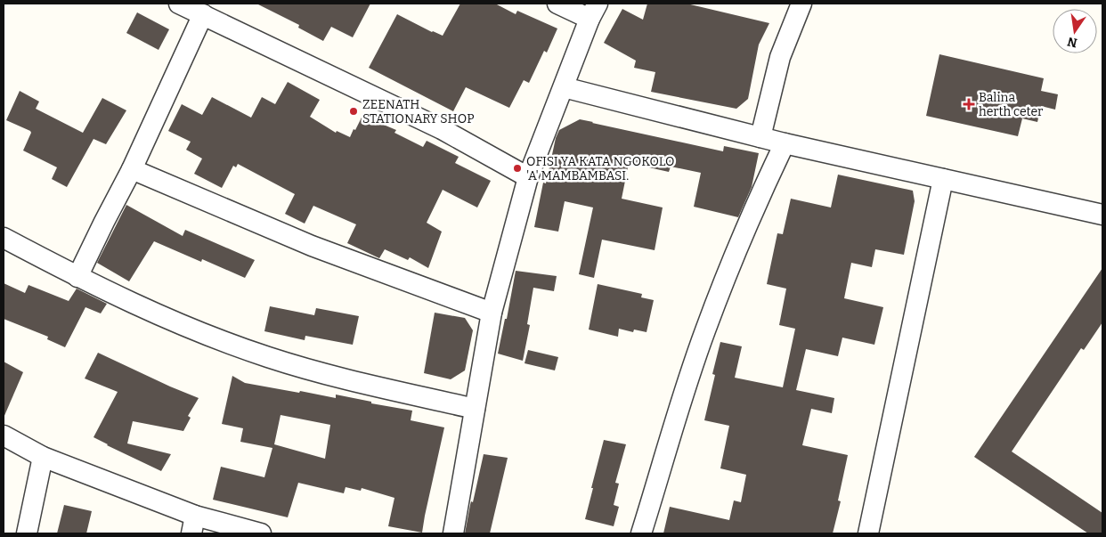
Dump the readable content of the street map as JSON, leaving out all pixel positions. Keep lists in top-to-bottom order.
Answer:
{
  "places": {
    "health": ["Balina herth ceter"],
    "other": ["ZEENATH STATIONARY SHOP", "OFISI YA KATA NGOKOLO 'A' MAMBAMBASI."]
  },
  "north": "bottom"
}
